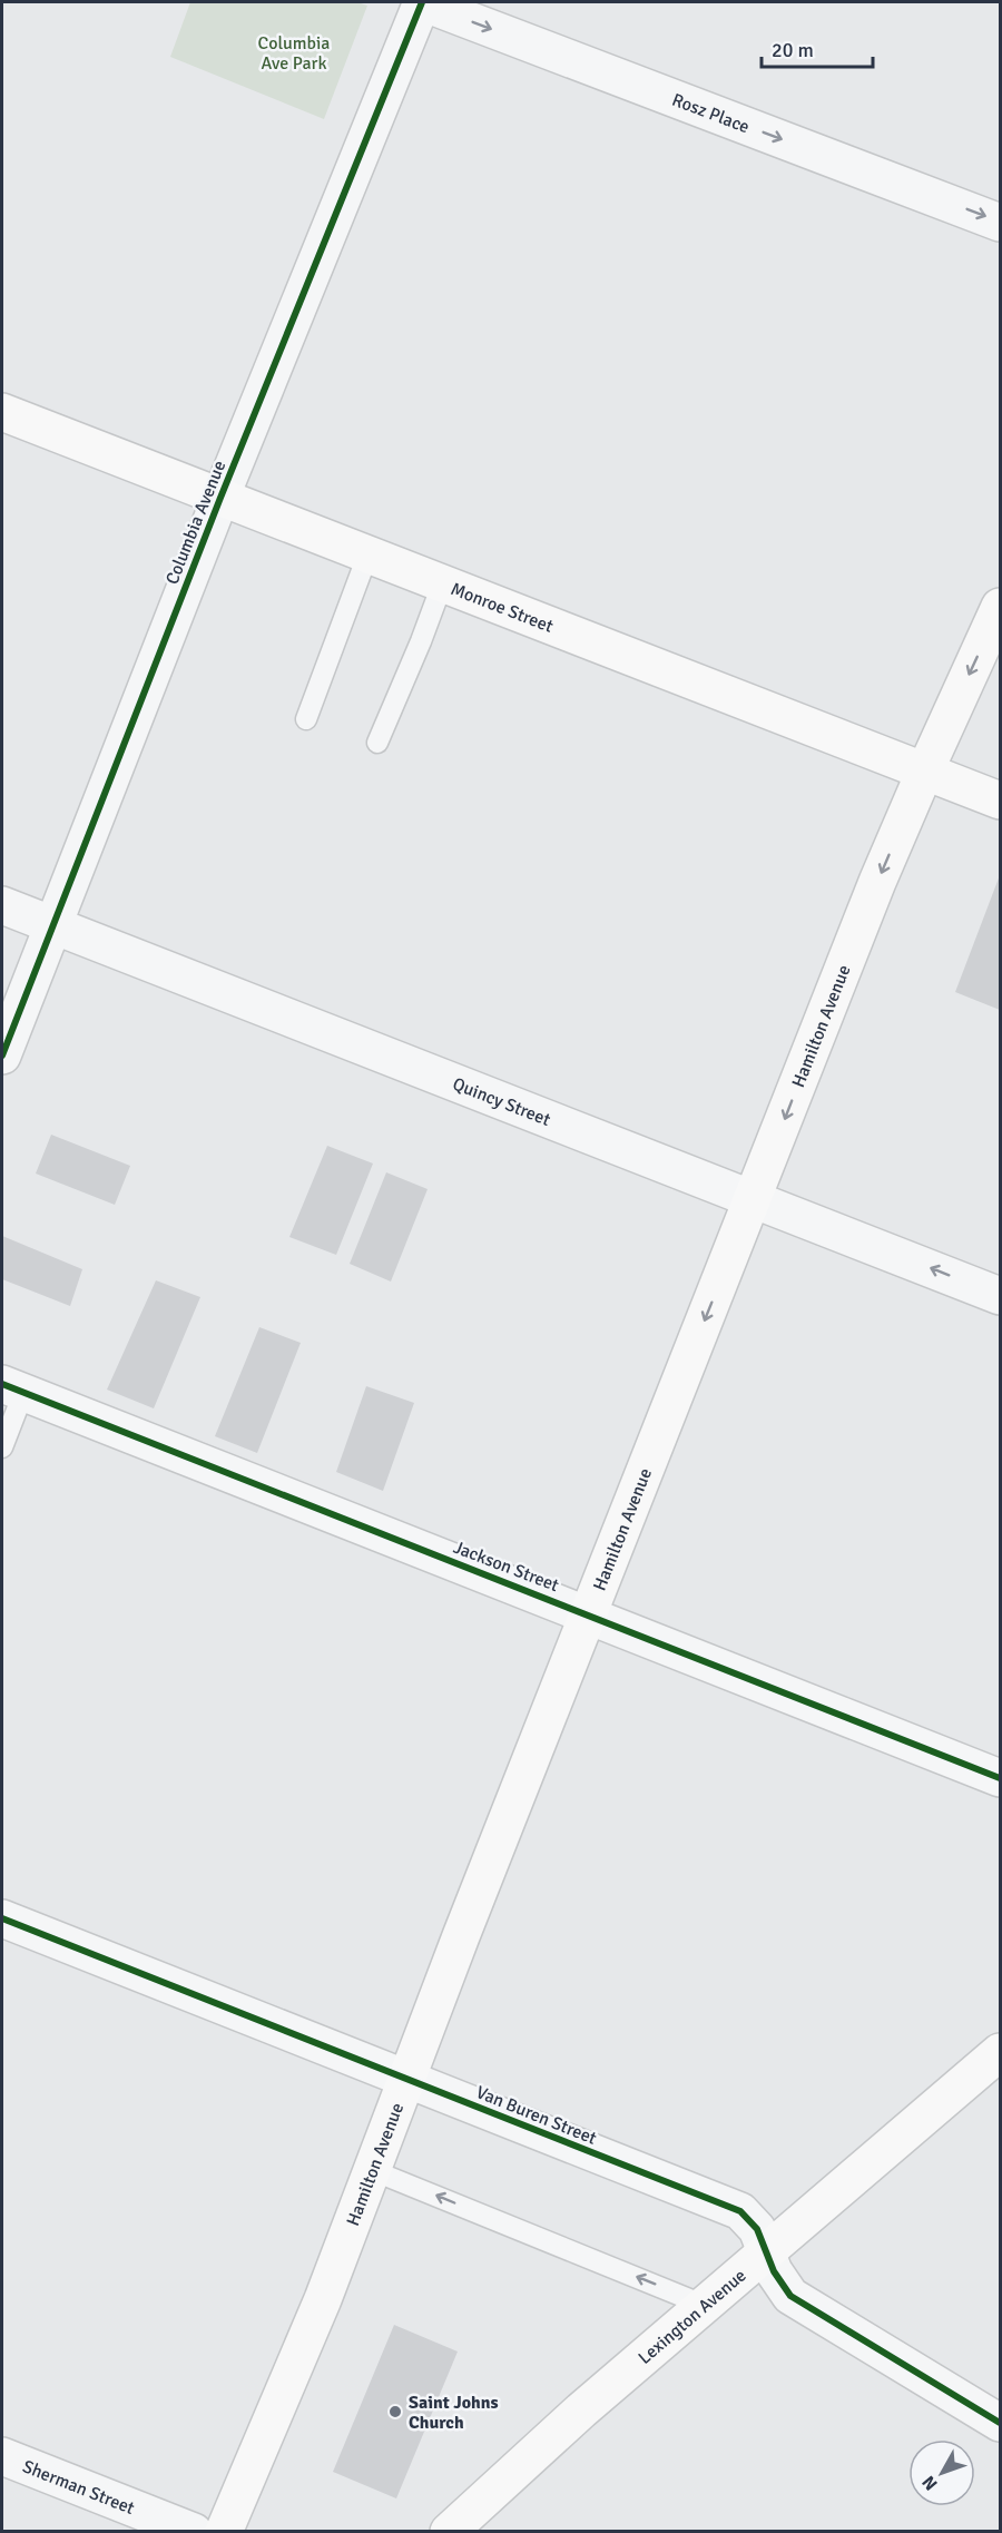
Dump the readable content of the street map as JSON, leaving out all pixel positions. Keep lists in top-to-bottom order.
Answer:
{
  "streets": {
    "main road": ["Monroe Street", "Hamilton Avenue", "Lexington Avenue"],
    "street": [
      "Rosz Place",
      "Columbia Avenue",
      "Quincy Street",
      "Jackson Street",
      "Van Buren Street",
      "Sherman Street"
    ]
  },
  "crossings": [
    ["Rosz Place", "Columbia Avenue"],
    ["Columbia Avenue", "Monroe Street"],
    ["Columbia Avenue", "Quincy Street"],
    ["Monroe Street", "Hamilton Avenue"],
    ["Hamilton Avenue", "Quincy Street"],
    ["Hamilton Avenue", "Jackson Street"],
    ["Hamilton Avenue", "Van Buren Street"],
    ["Van Buren Street", "Lexington Avenue"]
  ],
  "one_way": ["Rosz Place", "Hamilton Avenue"],
  "parks": ["Columbia Ave Park"],
  "places": ["Saint Johns Church"],
  "scale_bar": "20 m",
  "north": "bottom left"
}
